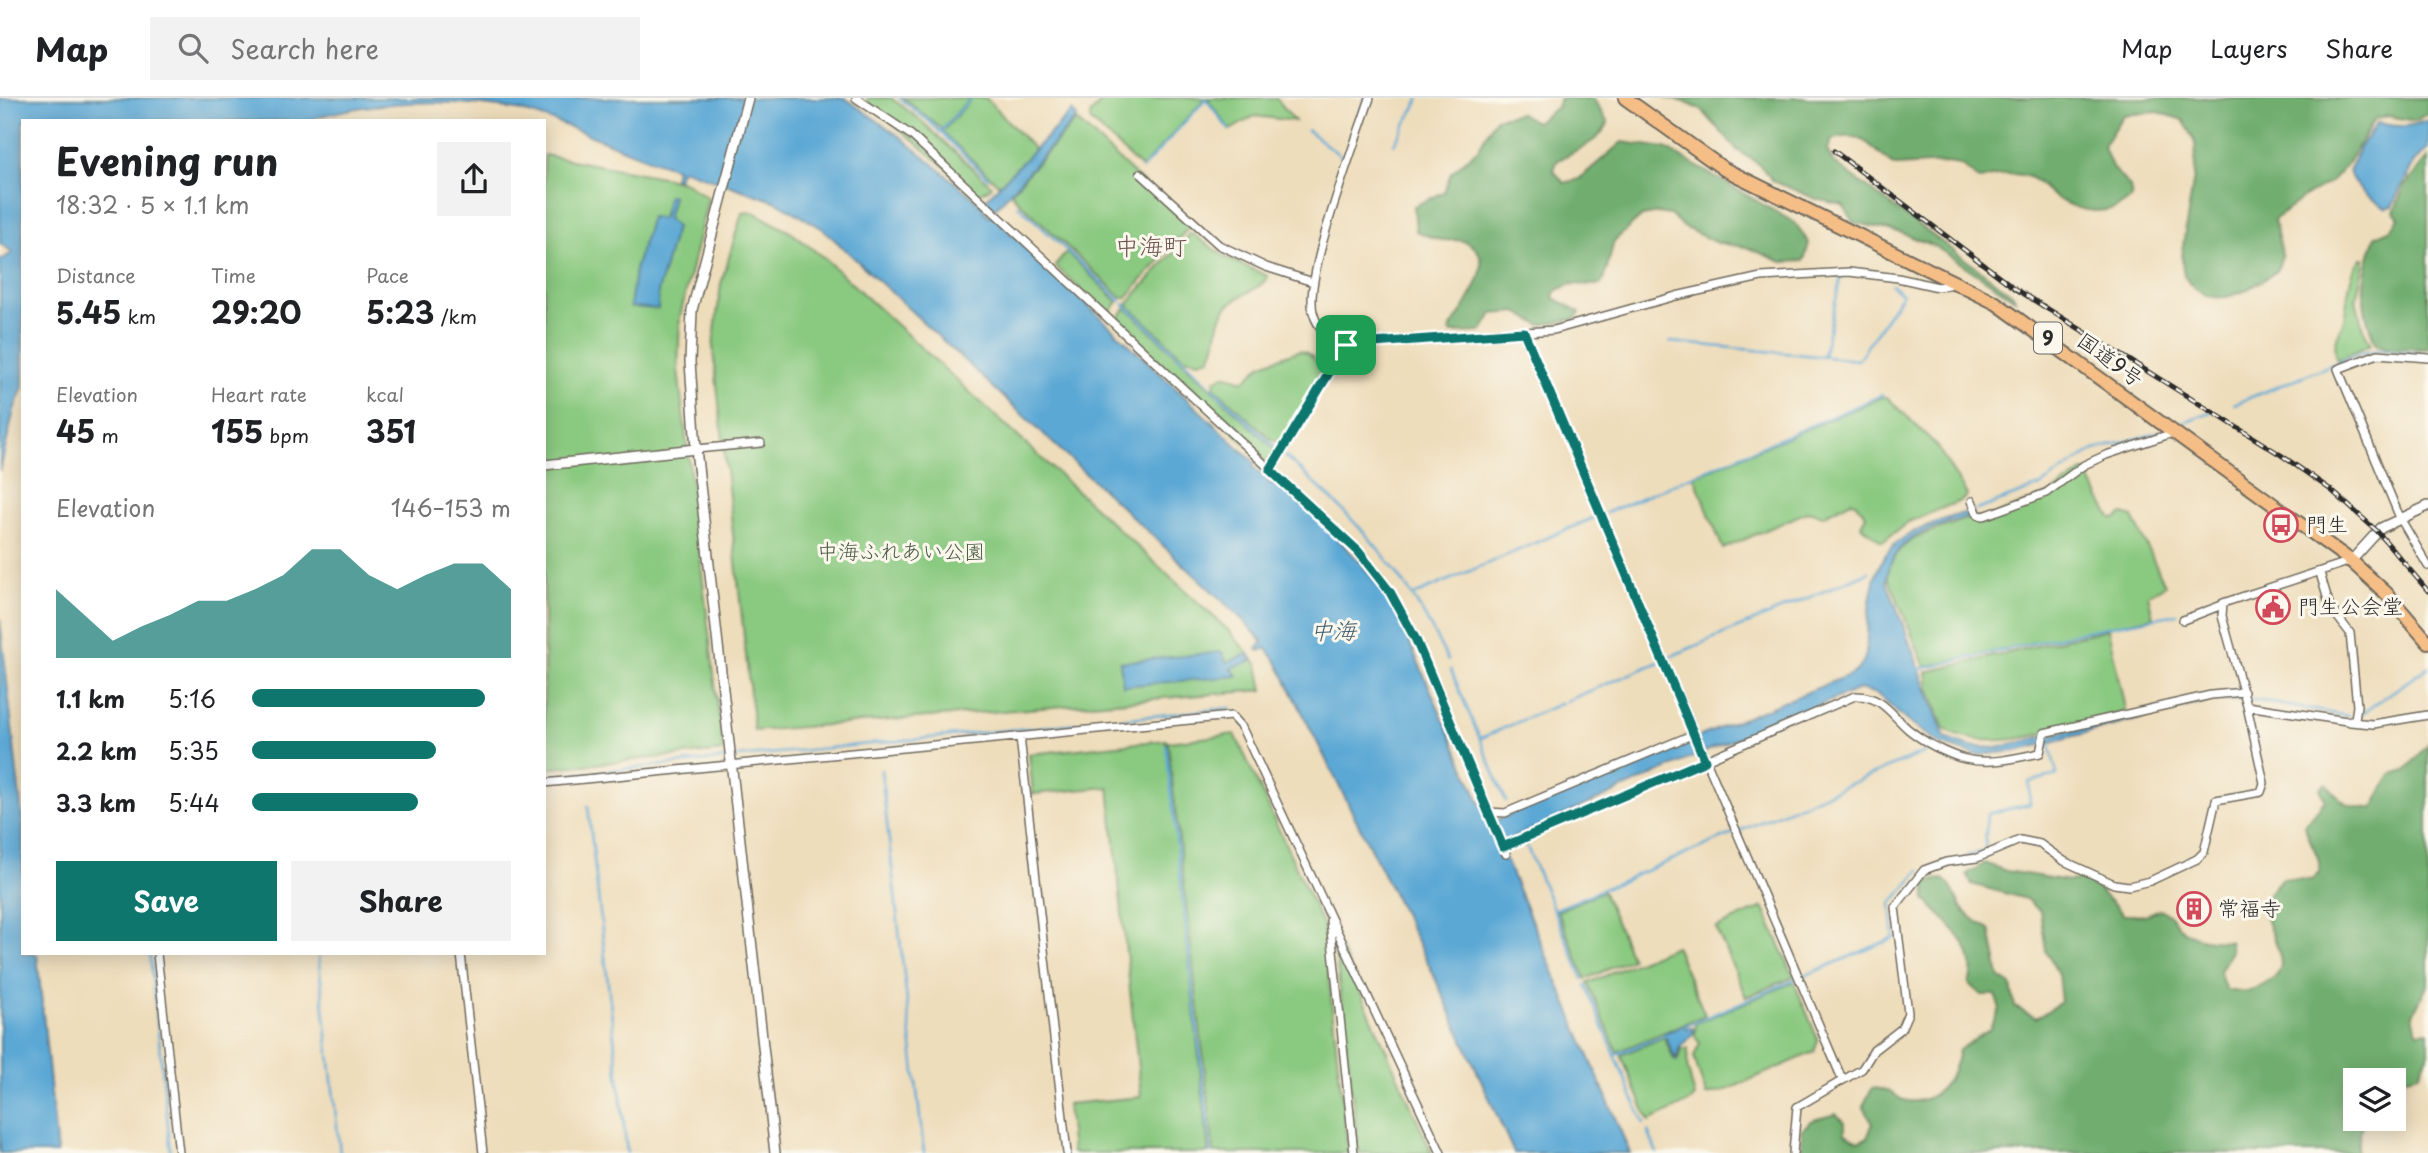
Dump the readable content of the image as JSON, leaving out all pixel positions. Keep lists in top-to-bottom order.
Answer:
{
  "streets": {
    "highway": ["9", "国道9号"]
  },
  "districts": ["中海町"],
  "water": ["中海"],
  "parks": ["中海ふれあい公園"],
  "places": {
    "bus stop": ["門生"],
    "public building": ["門生公会堂"],
    "building": ["常福寺"]
  },
  "page": {
    "header": "Map",
    "search": "Search here",
    "nav": ["Map", "Layers", "Share"],
    "heading": ["Evening run", "18:32 · 5 × 1.1 km"],
    "stats": [
      ["Distance", "5.45 km"],
      ["Time", "29:20"],
      ["Pace", "5:23 /km"],
      ["Elevation", "45 m"],
      ["Heart rate", "155 bpm"],
      ["kcal", "351"]
    ],
    "chart": ["Elevation", "146–153 m"],
    "list": [
      {
        "name": "1.1 km",
        "note": "5:16"
      },
      {
        "name": "2.2 km",
        "note": "5:35"
      },
      {
        "name": "3.3 km",
        "note": "5:44"
      }
    ],
    "buttons": ["Save", "Share"]
  }
}
